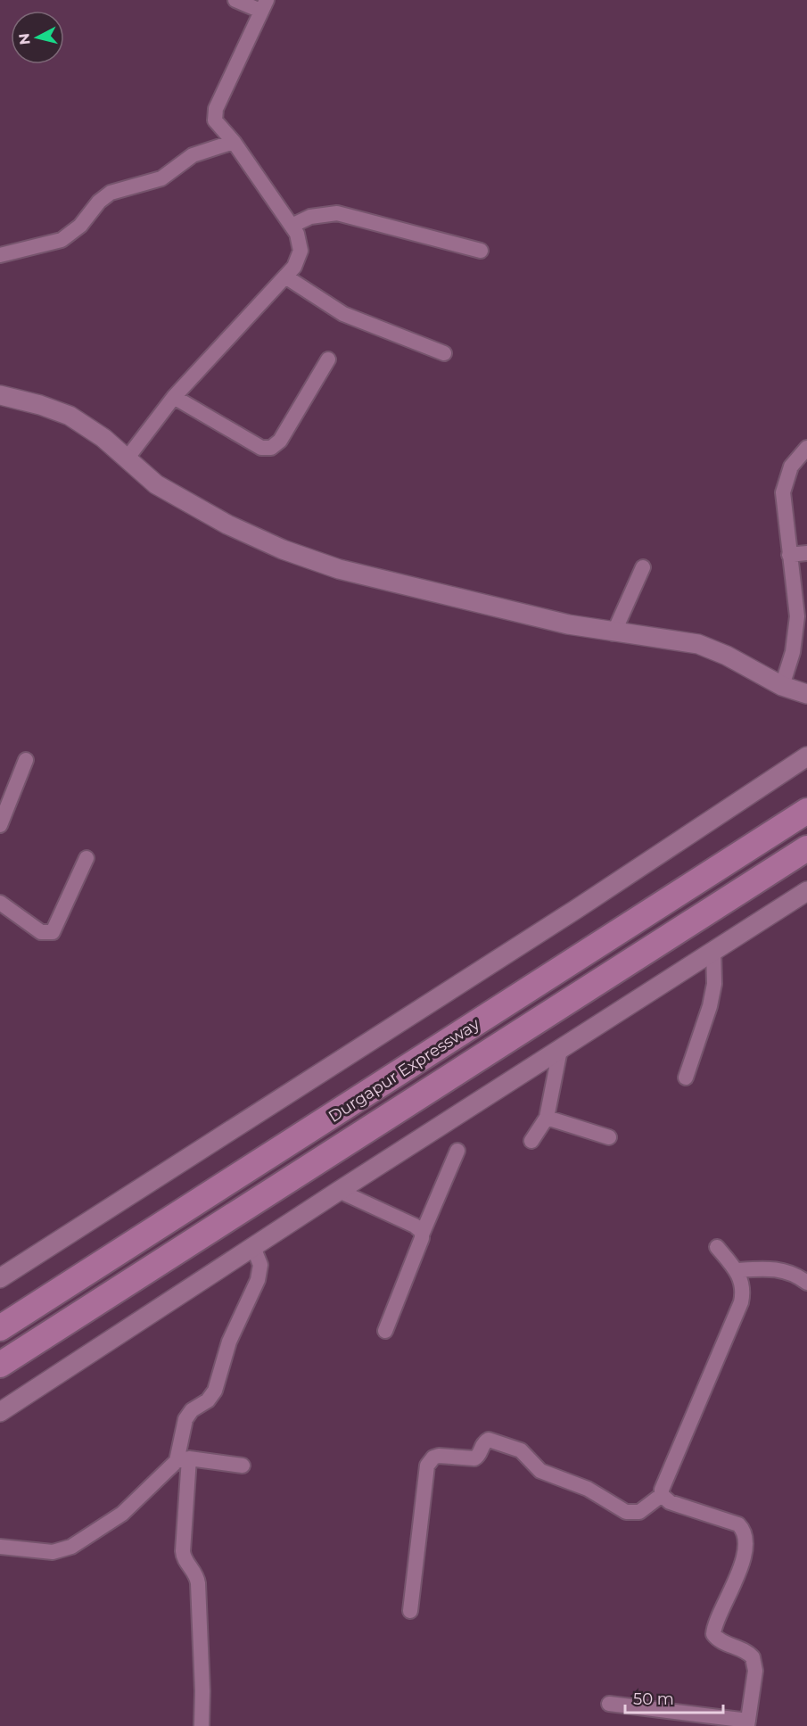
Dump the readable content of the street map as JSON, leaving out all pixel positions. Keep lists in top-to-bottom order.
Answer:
{
  "streets": {
    "highway": ["Durgapur Expressway"]
  },
  "scale_bar": "50 m",
  "north": "left"
}
